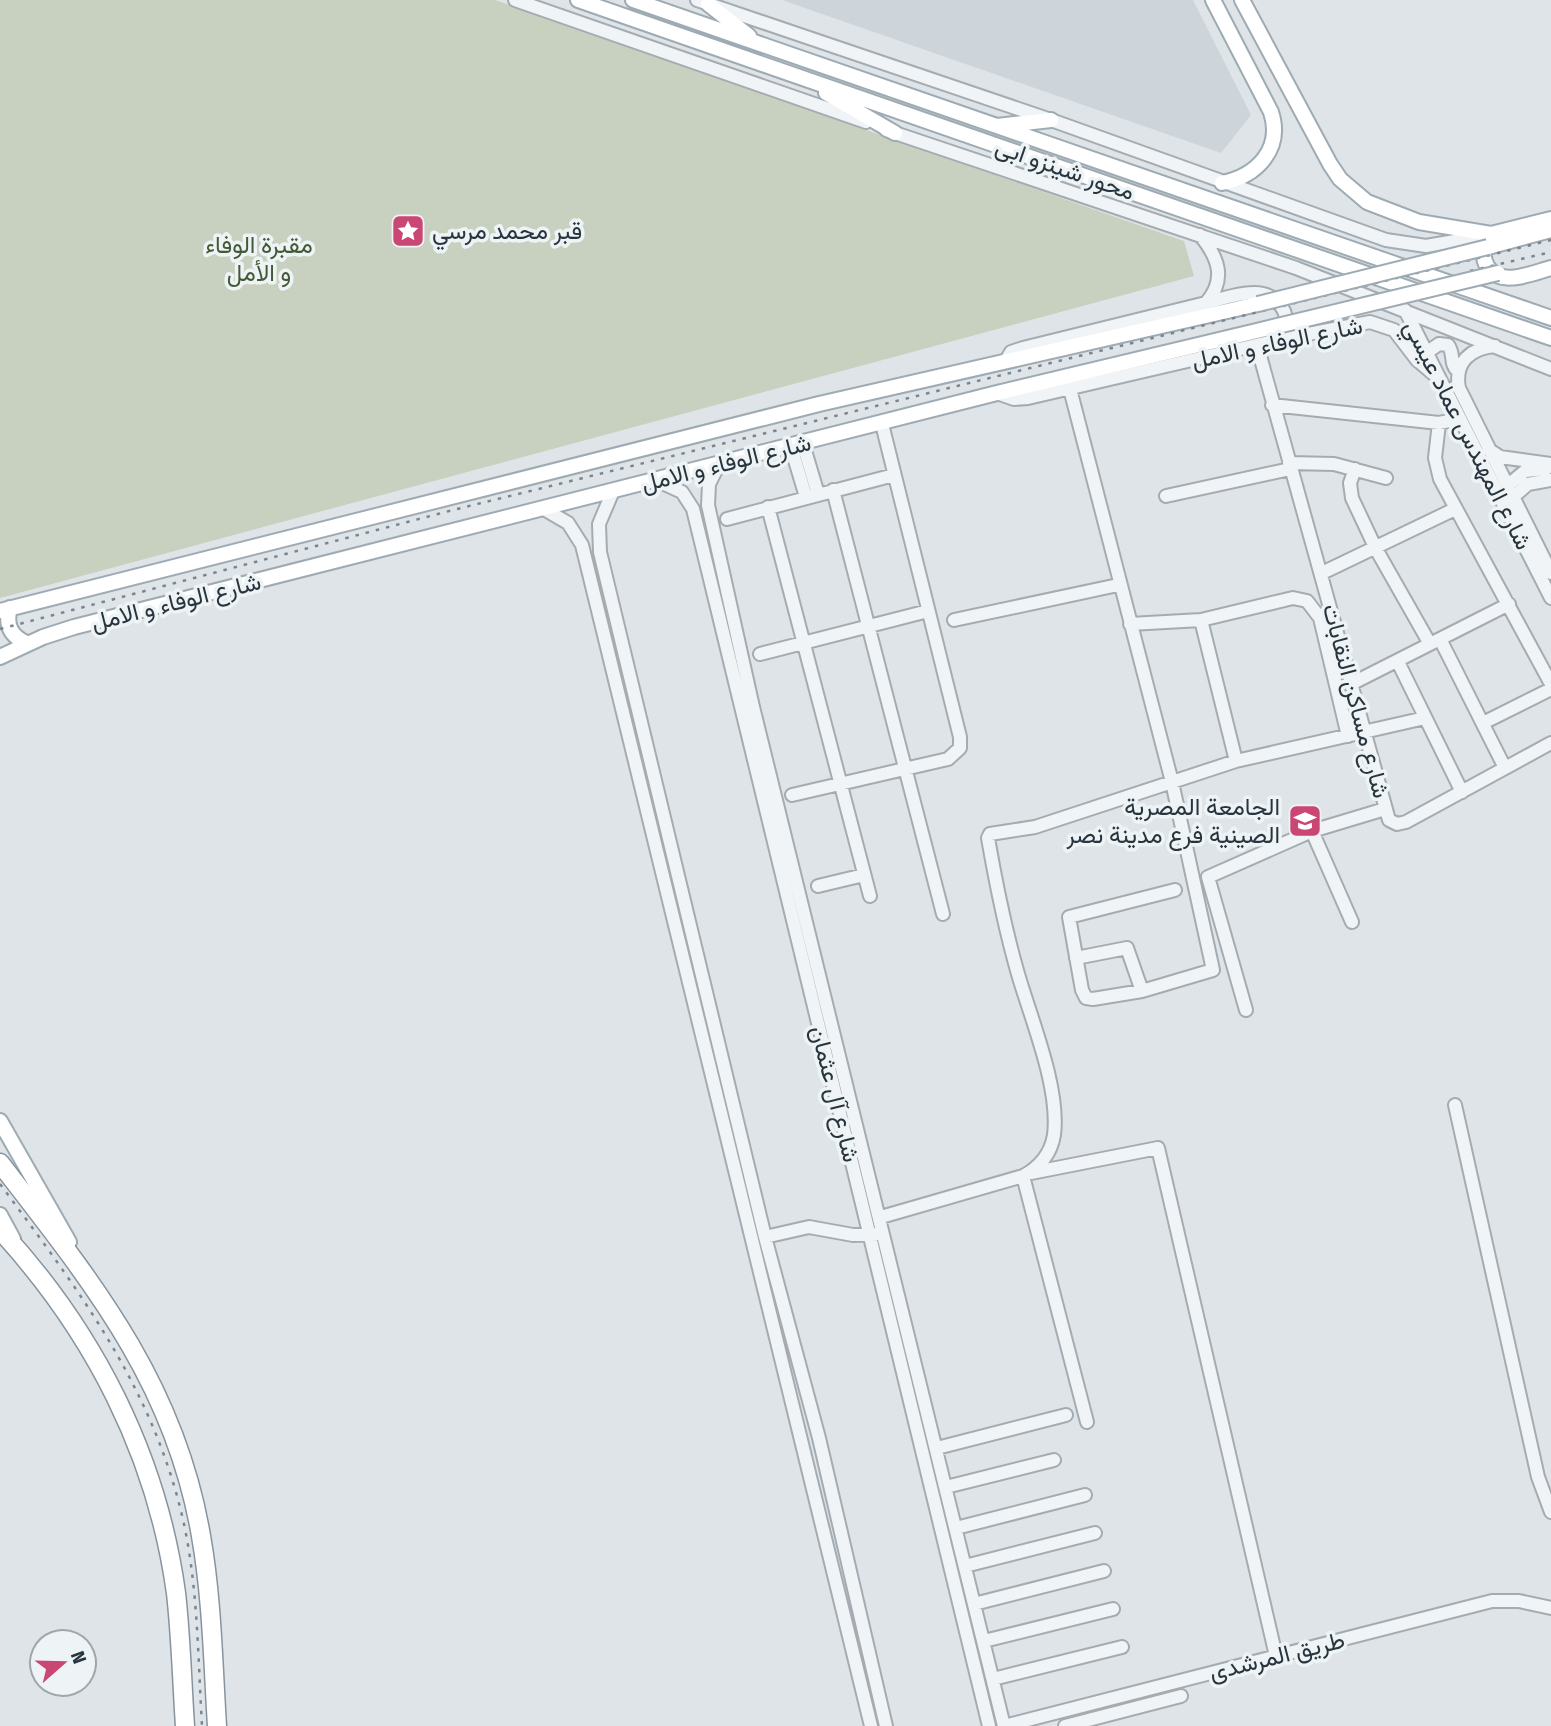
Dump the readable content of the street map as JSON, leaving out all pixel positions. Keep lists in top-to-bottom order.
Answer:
{
  "streets": {
    "main road": ["محور شينزو ابى", "شارع الوفاء و الامل"],
    "street": [
      "شارع المهندس عماد عيسي",
      "شارع مساكن النقابات",
      "شارع آل عثمان",
      "طريق المرشدى"
    ]
  },
  "crossings": [
    ["شارع الوفاء و الامل", "شارع المهندس عماد عيسي"],
    ["شارع الوفاء و الامل", "شارع مساكن النقابات"],
    ["شارع آل عثمان", "طريق المرشدى"]
  ],
  "parks": ["مقبرة الوفاء و الأمل"],
  "places": {
    "place": ["قبر محمد مرسي"],
    "school or university": ["الجامعة المصرية الصينية فرع مدينة نصر"]
  },
  "north": "right"
}
